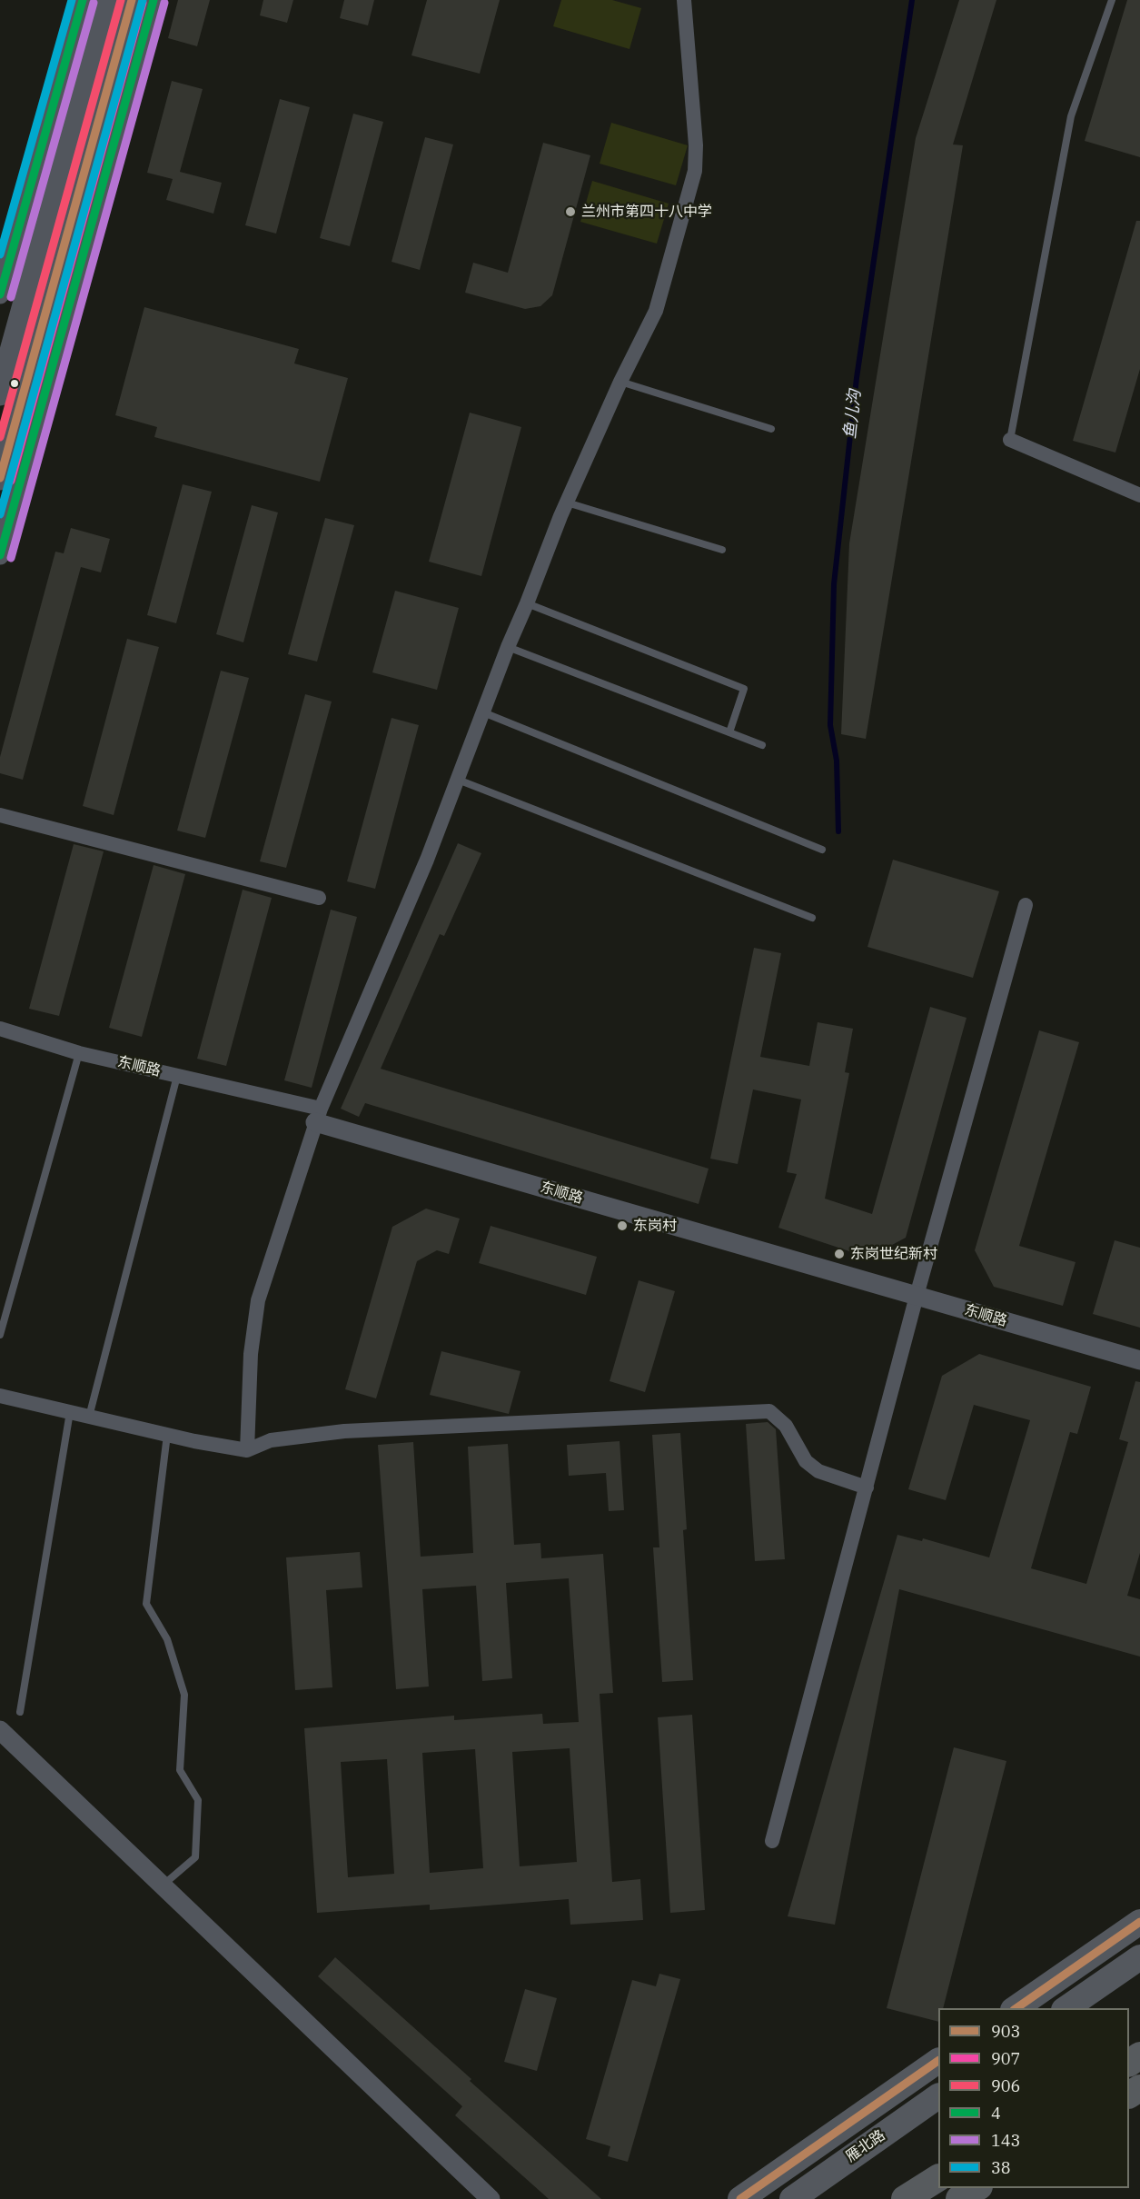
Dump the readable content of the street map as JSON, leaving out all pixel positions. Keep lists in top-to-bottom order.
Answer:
{
  "streets": {
    "highway": ["雁北路"],
    "street": ["东顺路"]
  },
  "water": ["鱼儿沟"],
  "places": ["兰州市第四十八中学", "东岗村", "东岗世纪新村"],
  "lines": [
    "transit line 903",
    "transit line 906",
    "transit line 4",
    "transit line 38",
    "transit line 907",
    "transit line 143"
  ],
  "legend": [
    "903",
    "907",
    "906",
    "4",
    "143",
    "38"
  ]
}
